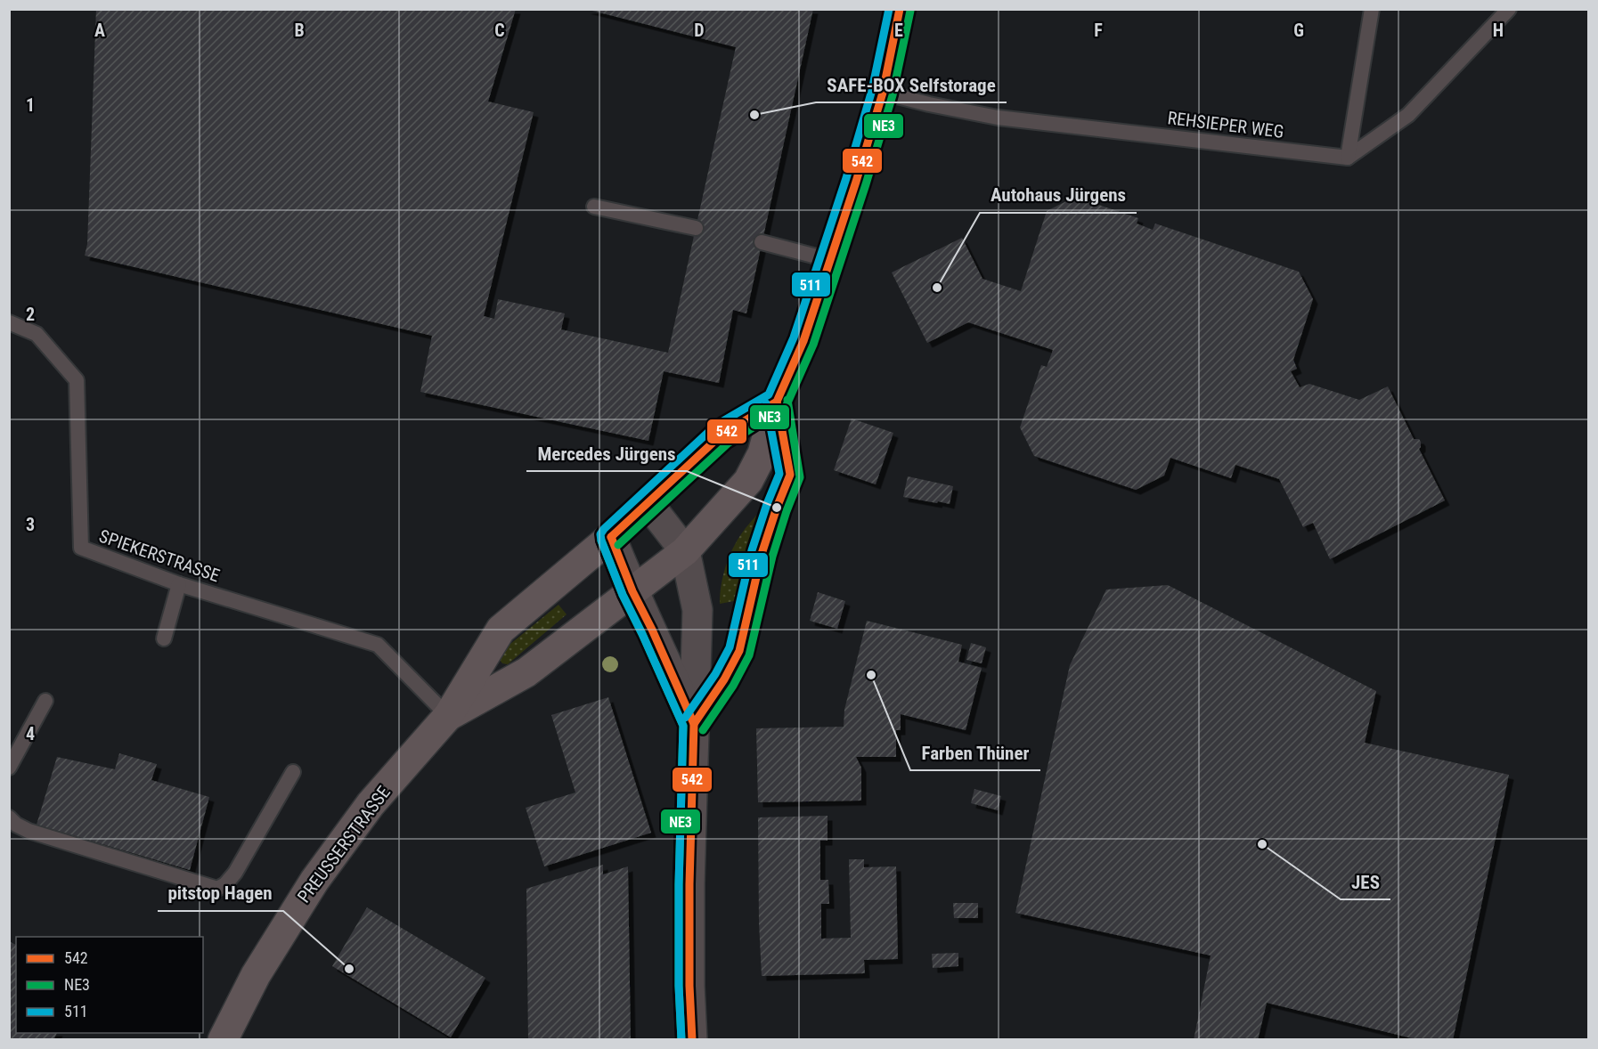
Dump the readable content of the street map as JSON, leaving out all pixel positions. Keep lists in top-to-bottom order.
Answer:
{
  "streets": {
    "main road": ["PREUSSERSTRASSE"],
    "lane": ["REHSIEPER WEG", "SPIEKERSTRASSE"]
  },
  "crossings": [
    ["REHSIEPER WEG", "PREUSSERSTRASSE"],
    ["SPIEKERSTRASSE", "PREUSSERSTRASSE"]
  ],
  "places": [
    "SAFE-BOX Selfstorage",
    "Autohaus Jürgens",
    "Mercedes Jürgens",
    "Farben Thüner",
    "JES",
    "pitstop Hagen"
  ],
  "lines": ["transit line 542", "transit line 511", "transit line NE3"],
  "legend": ["542", "NE3", "511"],
  "grid": {
    "columns": [
      "A",
      "B",
      "C",
      "D",
      "E",
      "F",
      "G",
      "H"
    ],
    "rows": [
      "1",
      "2",
      "3",
      "4"
    ]
  }
}
